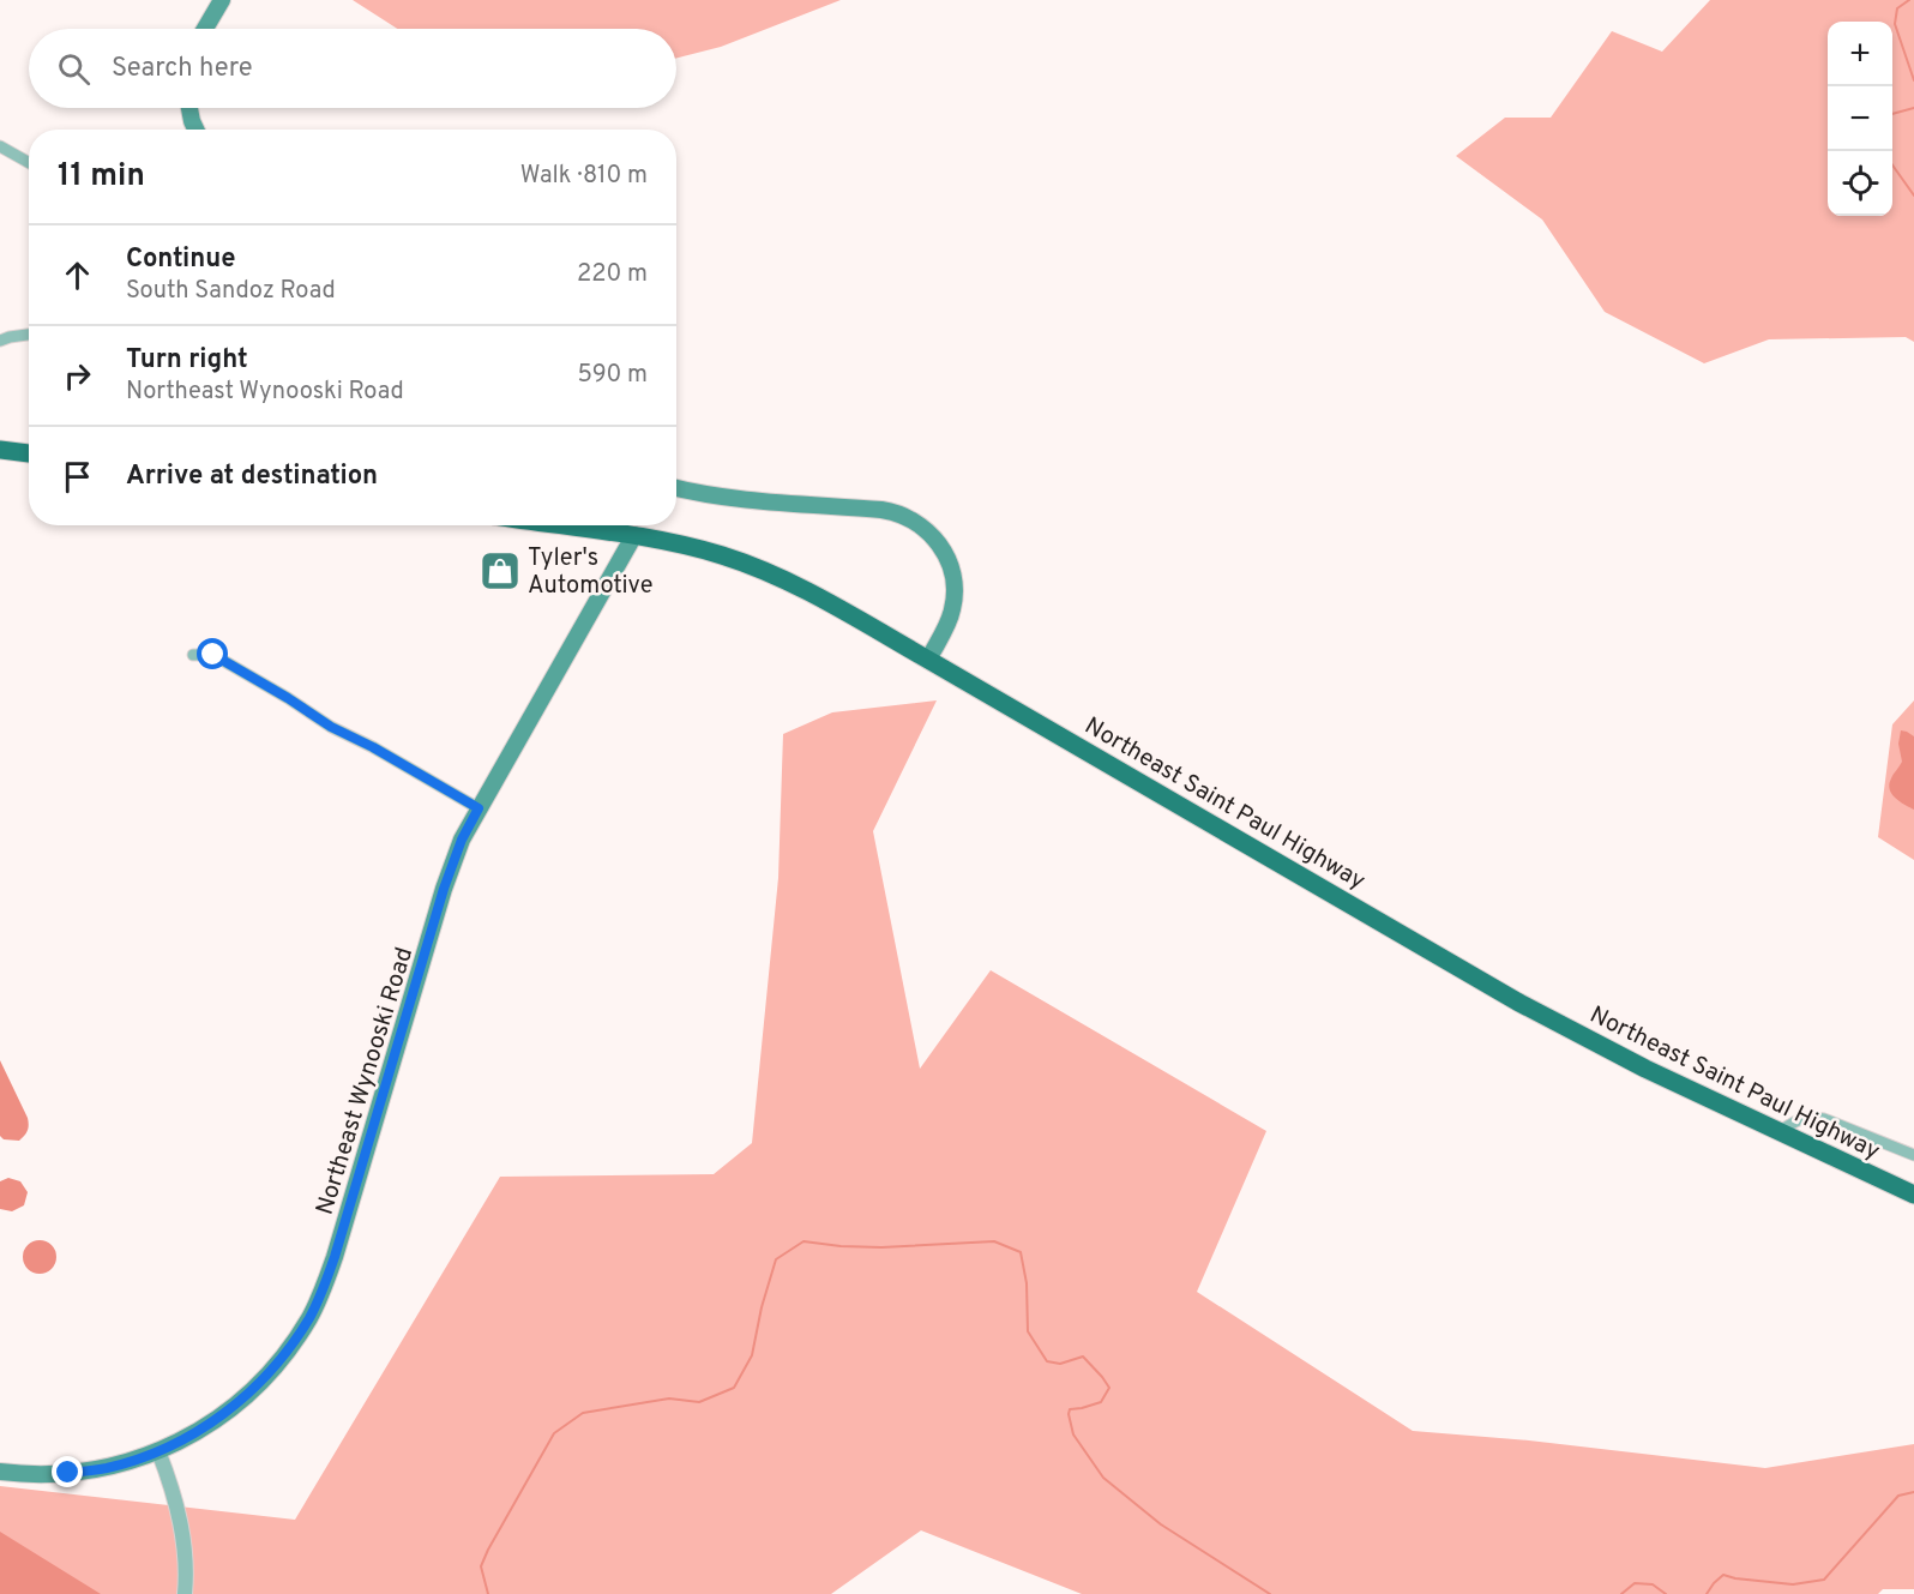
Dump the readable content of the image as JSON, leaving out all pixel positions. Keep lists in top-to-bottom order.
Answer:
{
  "streets": {
    "highway": ["Northeast Saint Paul Highway"],
    "main road": ["Northeast Wynooski Road"]
  },
  "crossings": [
    ["Northeast Saint Paul Highway", "Northeast Wynooski Road"]
  ],
  "places": {
    "shop": ["Tyler's Automotive"]
  },
  "page": {
    "map_buttons": ["+", "−"],
    "search": "Search here",
    "heading": ["11 min", "Walk · 810 m"],
    "list": [
      ["Continue", "South Sandoz Road", "220 m"],
      ["Turn right", "Northeast Wynooski Road", "590 m"],
      "Arrive at destination"
    ]
  }
}
